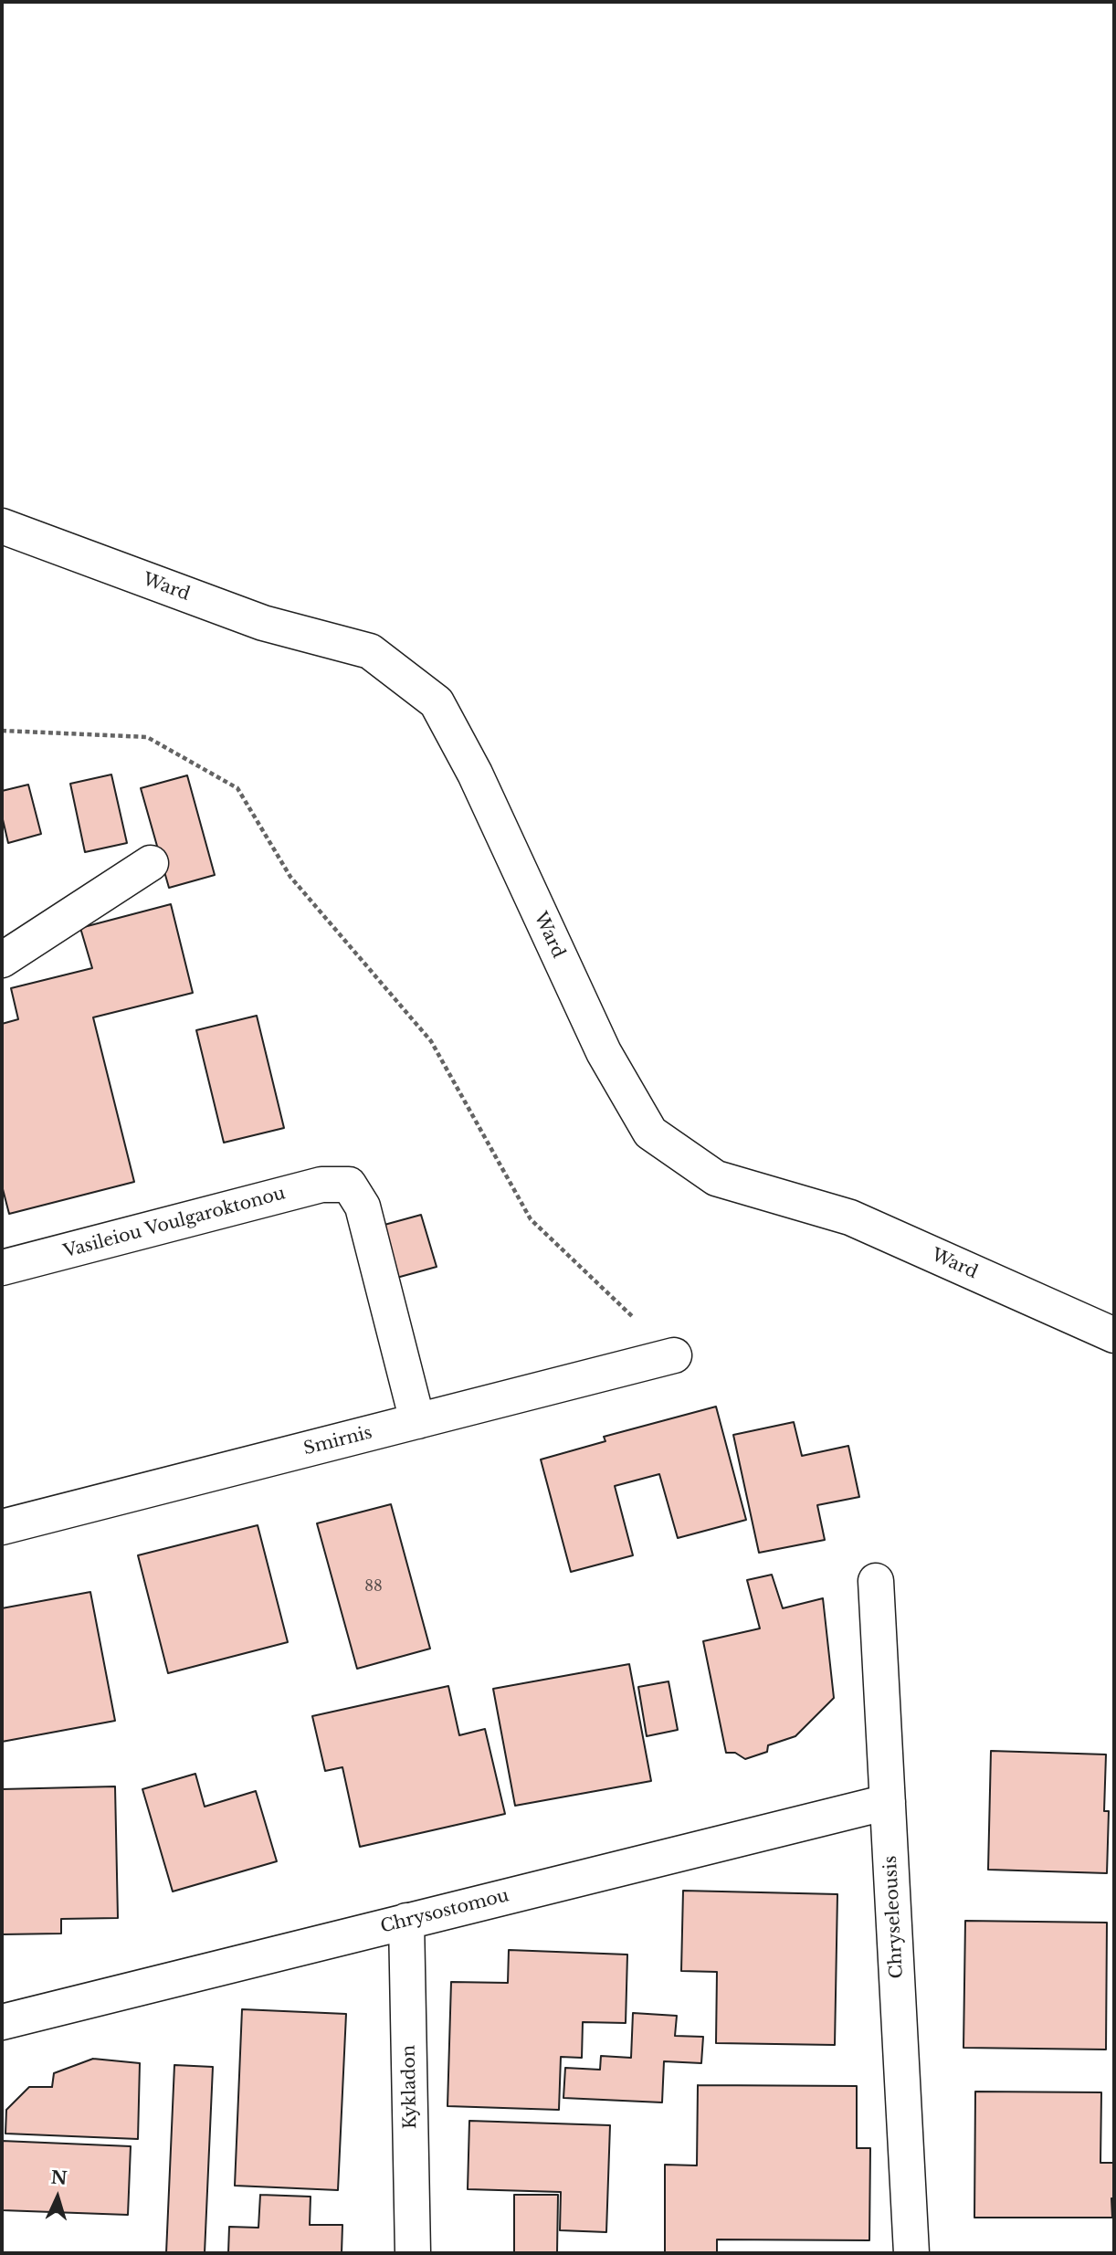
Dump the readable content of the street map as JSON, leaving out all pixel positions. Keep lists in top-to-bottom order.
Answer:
{
  "streets": {
    "street": [
      "Ward",
      "Vasileiou Voulgaroktonou",
      "Smirnis",
      "Chrysostomou",
      "Chryseleousis",
      "Kykladon"
    ]
  },
  "crossings": [
    ["Vasileiou Voulgaroktonou", "Smirnis"],
    ["Chrysostomou", "Chryseleousis"],
    ["Chrysostomou", "Kykladon"]
  ],
  "house_numbers": ["88"],
  "north": "top"
}
